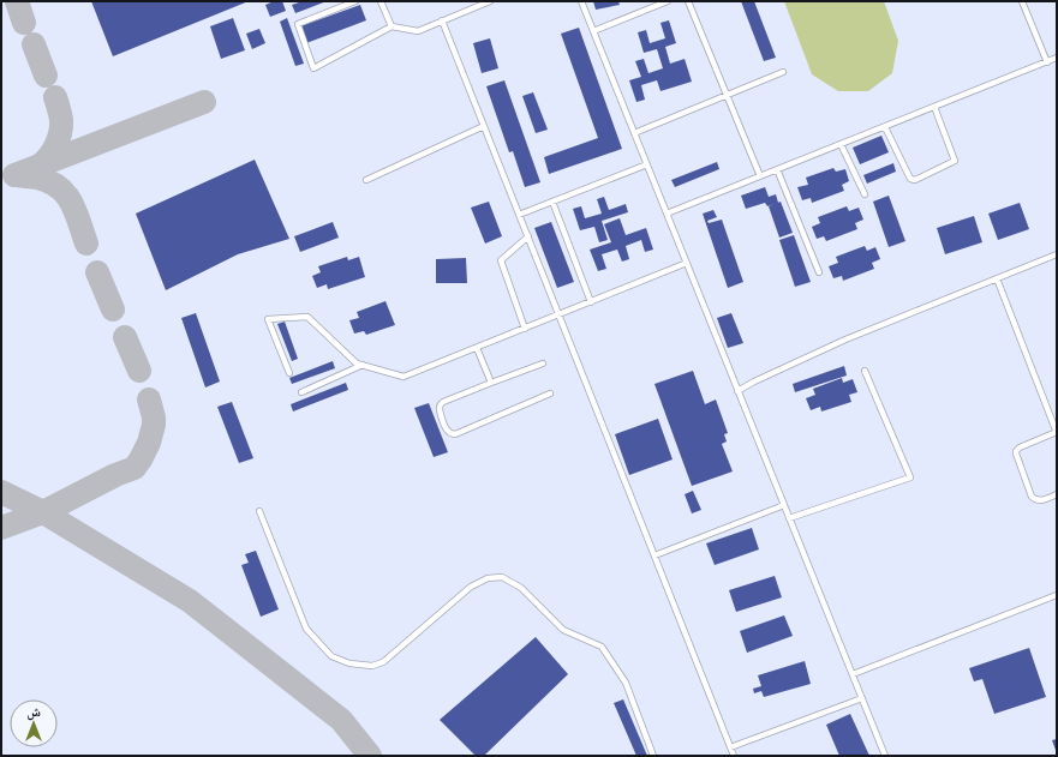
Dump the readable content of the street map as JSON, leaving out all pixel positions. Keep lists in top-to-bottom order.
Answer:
{
  "north": "top"
}
